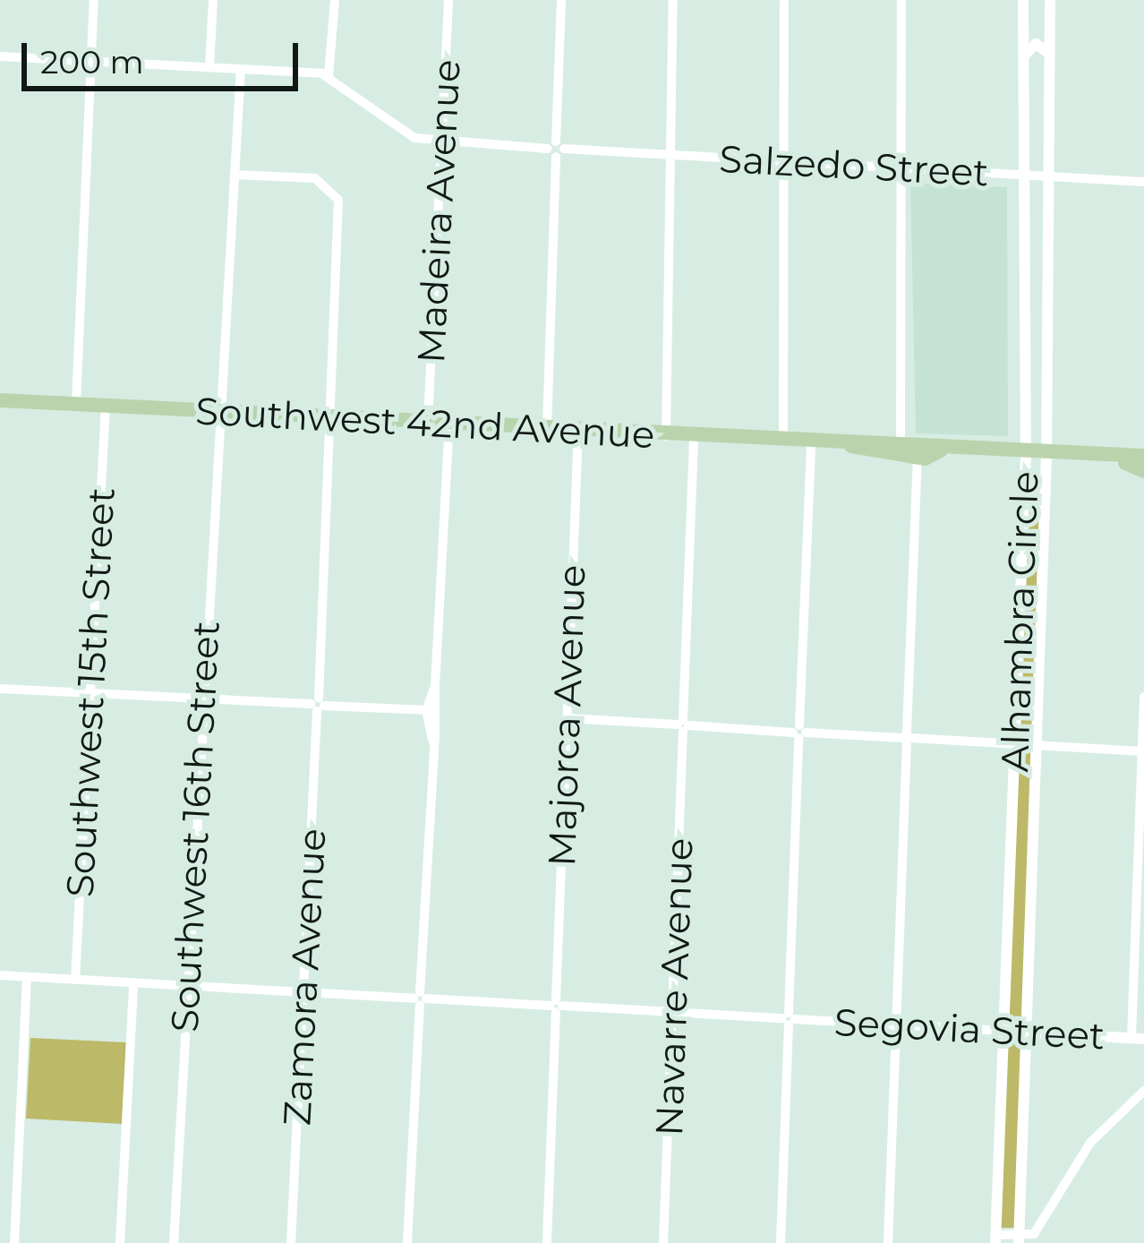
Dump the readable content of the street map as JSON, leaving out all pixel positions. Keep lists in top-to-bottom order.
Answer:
{
  "streets": {
    "main road": ["Southwest 42nd Avenue"],
    "street": [
      "Salzedo Street",
      "Madeira Avenue",
      "Alhambra Circle",
      "Southwest 15th Street",
      "Majorca Avenue",
      "Southwest 16th Street",
      "Zamora Avenue",
      "Navarre Avenue",
      "Segovia Street"
    ]
  },
  "crossings": [
    ["Salzedo Street", "Madeira Avenue"],
    ["Salzedo Street", "Alhambra Circle"],
    ["Madeira Avenue", "Southwest 42nd Avenue"],
    ["Southwest 42nd Avenue", "Alhambra Circle"],
    ["Southwest 42nd Avenue", "Southwest 15th Street"],
    ["Southwest 42nd Avenue", "Majorca Avenue"],
    ["Southwest 42nd Avenue", "Southwest 16th Street"],
    ["Southwest 42nd Avenue", "Zamora Avenue"],
    ["Southwest 42nd Avenue", "Navarre Avenue"],
    ["Alhambra Circle", "Segovia Street"],
    ["Southwest 15th Street", "Segovia Street"],
    ["Majorca Avenue", "Segovia Street"],
    ["Southwest 16th Street", "Zamora Avenue"],
    ["Southwest 16th Street", "Segovia Street"],
    ["Zamora Avenue", "Segovia Street"],
    ["Navarre Avenue", "Segovia Street"]
  ],
  "scale_bar": "200 m"
}
